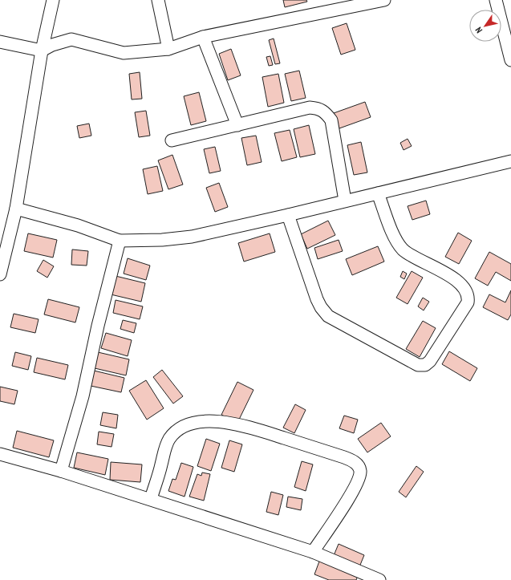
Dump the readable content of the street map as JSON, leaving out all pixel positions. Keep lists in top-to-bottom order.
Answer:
{
  "north": "bottom left"
}
